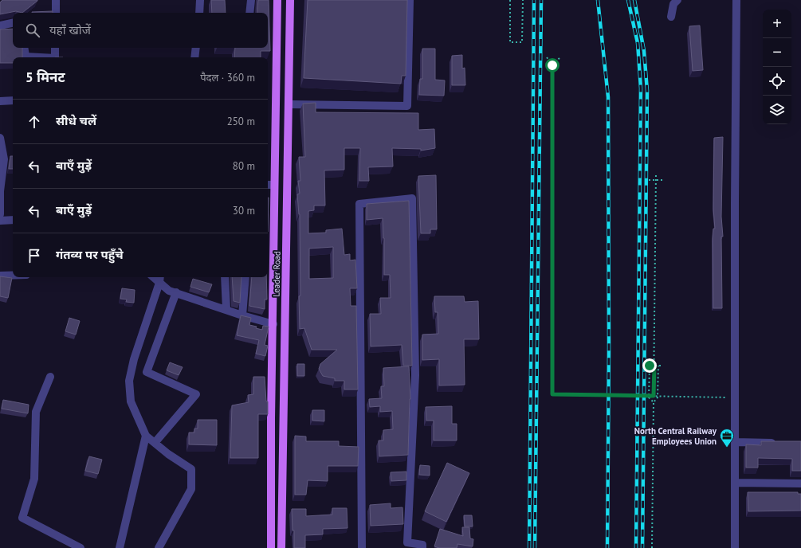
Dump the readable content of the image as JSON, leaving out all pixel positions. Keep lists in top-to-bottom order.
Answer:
{
  "streets": {
    "main road": ["Leader Road"]
  },
  "places": {
    "office": ["North Central Railway Employees Union"]
  },
  "page": {
    "map_buttons": ["+", "−"],
    "search": "यहाँ खोजें",
    "heading": ["5 मिनट", "पैदल · 360 m"],
    "list": [
      ["सीधे चलें", "250 m"],
      ["बाएँ मुड़ें", "80 m"],
      ["बाएँ मुड़ें", "30 m"],
      "गंतव्य पर पहुँचे"
    ]
  }
}
